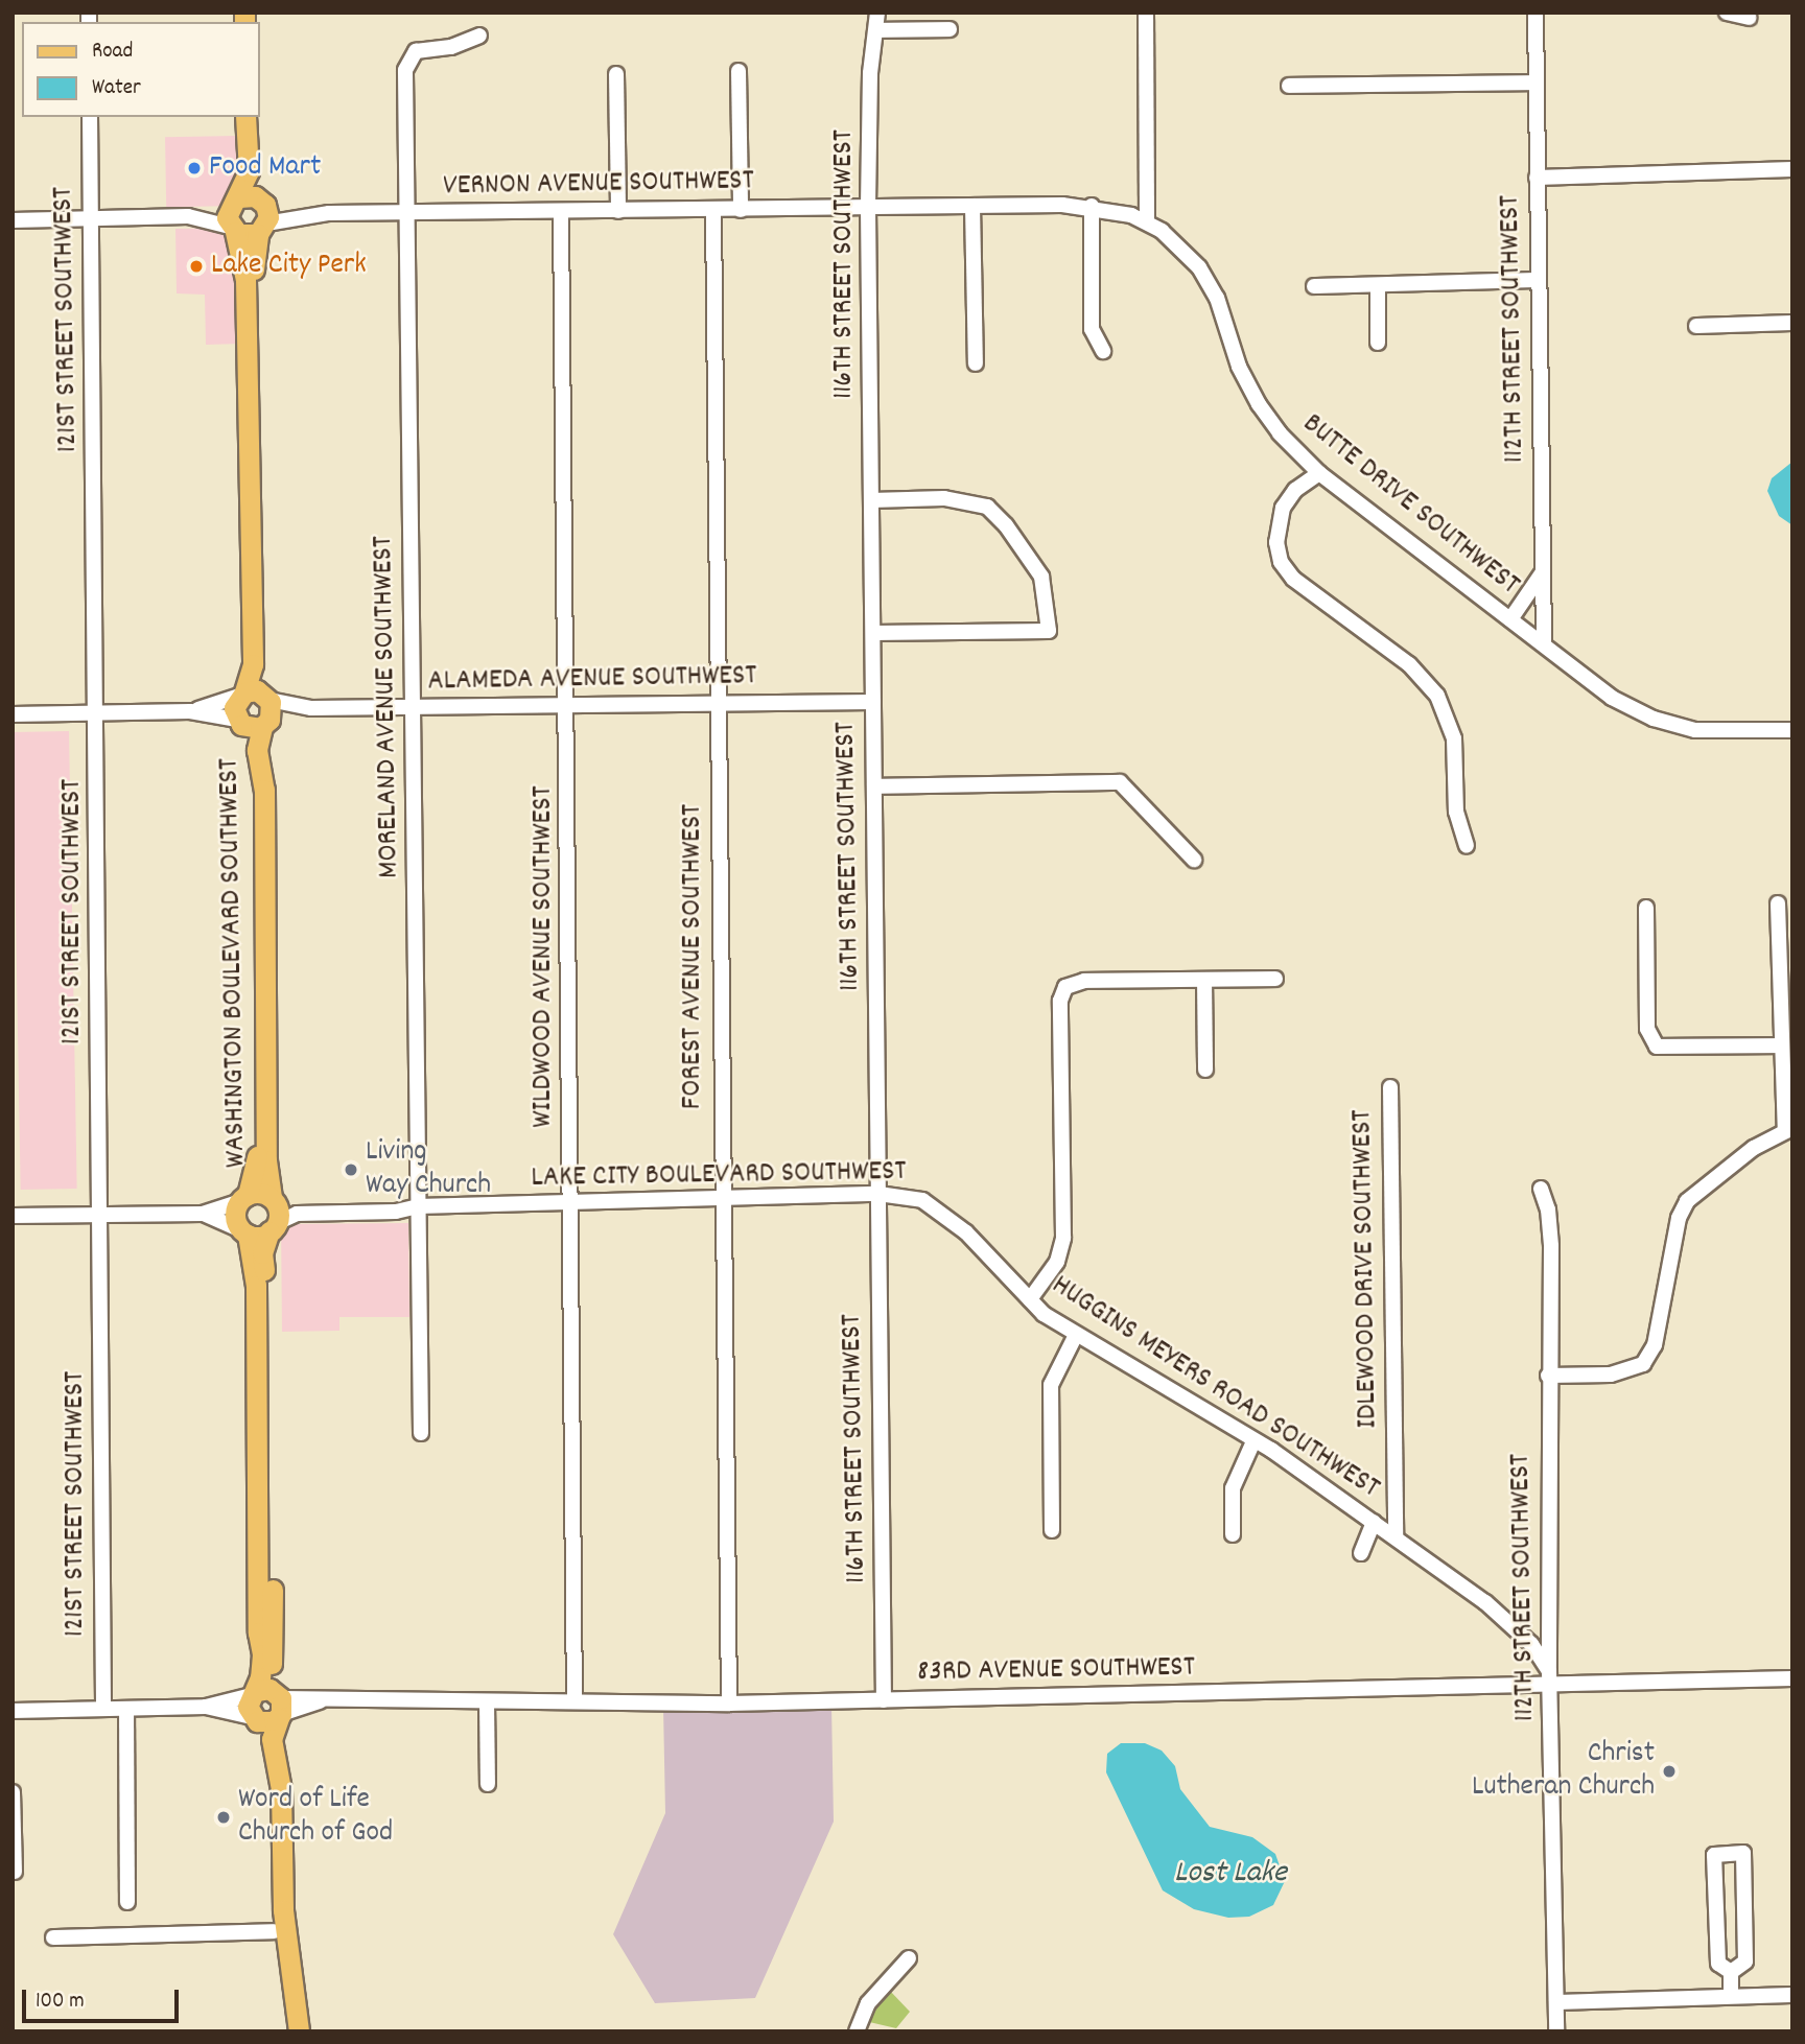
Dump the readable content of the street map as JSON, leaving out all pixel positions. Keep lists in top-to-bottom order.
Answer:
{
  "streets": {
    "main road": ["WASHINGTON BOULEVARD SOUTHWEST"],
    "street": [
      "VERNON AVENUE SOUTHWEST",
      "116TH STREET SOUTHWEST",
      "121ST STREET SOUTHWEST",
      "112TH STREET SOUTHWEST",
      "BUTTE DRIVE SOUTHWEST",
      "ALAMEDA AVENUE SOUTHWEST",
      "MORELAND AVENUE SOUTHWEST",
      "WILDWOOD AVENUE SOUTHWEST",
      "FOREST AVENUE SOUTHWEST",
      "LAKE CITY BOULEVARD SOUTHWEST",
      "IDLEWOOD DRIVE SOUTHWEST",
      "HUGGINS MEYERS ROAD SOUTHWEST",
      "83RD AVENUE SOUTHWEST"
    ]
  },
  "crossings": [
    ["VERNON AVENUE SOUTHWEST", "116TH STREET SOUTHWEST"],
    ["VERNON AVENUE SOUTHWEST", "BUTTE DRIVE SOUTHWEST"],
    ["VERNON AVENUE SOUTHWEST", "MORELAND AVENUE SOUTHWEST"],
    ["VERNON AVENUE SOUTHWEST", "WILDWOOD AVENUE SOUTHWEST"],
    ["VERNON AVENUE SOUTHWEST", "FOREST AVENUE SOUTHWEST"],
    ["VERNON AVENUE SOUTHWEST", "WASHINGTON BOULEVARD SOUTHWEST"],
    ["116TH STREET SOUTHWEST", "BUTTE DRIVE SOUTHWEST"],
    ["116TH STREET SOUTHWEST", "ALAMEDA AVENUE SOUTHWEST"],
    ["116TH STREET SOUTHWEST", "LAKE CITY BOULEVARD SOUTHWEST"],
    ["116TH STREET SOUTHWEST", "83RD AVENUE SOUTHWEST"],
    ["112TH STREET SOUTHWEST", "BUTTE DRIVE SOUTHWEST"],
    ["112TH STREET SOUTHWEST", "HUGGINS MEYERS ROAD SOUTHWEST"],
    ["112TH STREET SOUTHWEST", "83RD AVENUE SOUTHWEST"],
    ["ALAMEDA AVENUE SOUTHWEST", "MORELAND AVENUE SOUTHWEST"],
    ["ALAMEDA AVENUE SOUTHWEST", "WILDWOOD AVENUE SOUTHWEST"],
    ["ALAMEDA AVENUE SOUTHWEST", "FOREST AVENUE SOUTHWEST"],
    ["ALAMEDA AVENUE SOUTHWEST", "WASHINGTON BOULEVARD SOUTHWEST"],
    ["MORELAND AVENUE SOUTHWEST", "LAKE CITY BOULEVARD SOUTHWEST"],
    ["WILDWOOD AVENUE SOUTHWEST", "LAKE CITY BOULEVARD SOUTHWEST"],
    ["WILDWOOD AVENUE SOUTHWEST", "83RD AVENUE SOUTHWEST"],
    ["FOREST AVENUE SOUTHWEST", "LAKE CITY BOULEVARD SOUTHWEST"],
    ["FOREST AVENUE SOUTHWEST", "83RD AVENUE SOUTHWEST"],
    ["WASHINGTON BOULEVARD SOUTHWEST", "LAKE CITY BOULEVARD SOUTHWEST"],
    ["LAKE CITY BOULEVARD SOUTHWEST", "HUGGINS MEYERS ROAD SOUTHWEST"],
    ["IDLEWOOD DRIVE SOUTHWEST", "HUGGINS MEYERS ROAD SOUTHWEST"]
  ],
  "water": ["Lost Lake"],
  "places": [
    "Food Mart",
    "Lake City Perk",
    "Living Way Church",
    "Christ Lutheran Church",
    "Word of Life Church of God"
  ],
  "legend": ["Road", "Water"],
  "scale_bar": "100 m"
}
